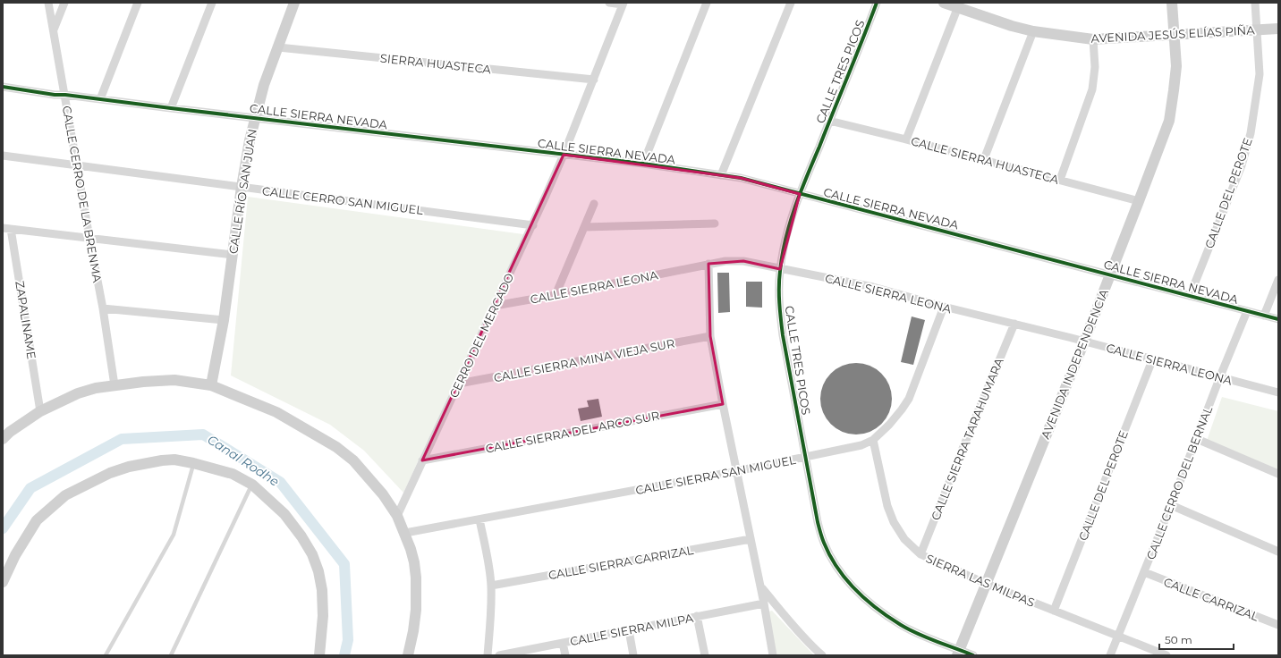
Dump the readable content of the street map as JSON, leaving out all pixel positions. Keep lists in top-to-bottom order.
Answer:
{
  "streets": {
    "street": [
      "AVENIDA JESÚS ELÍAS PIÑA",
      "SIERRA HUASTECA",
      "CALLE TRES PICOS",
      "CALLE SIERRA NEVADA",
      "CALLE SIERRA HUASTECA",
      "CALLE RÍO SAN JUAN",
      "CALLE DEL PEROTE",
      "CALLE CERRO DE LA BRENMA",
      "CALLE CERRO SAN MIGUEL",
      "CALLE SIERRA LEONA",
      "ZAPALINAME",
      "CERRO DEL MERCADO",
      "CALLE SIERRA MINA VIEJA SUR",
      "AVENIDA INDEPENDENCIA",
      "CALLE SIERRA DEL ARCO SUR",
      "CALLE SIERRA TARAHUMARA",
      "CALLE SIERRA SAN MIGUEL",
      "CALLE CERRO DEL BERNAL",
      "CALLE SIERRA CARRIZAL",
      "SIERRA LAS MILPAS",
      "CALLE CARRIZAL",
      "CALLE SIERRA MILPA"
    ]
  },
  "crossings": [
    ["AVENIDA JESÚS ELÍAS PIÑA", "CALLE DEL PEROTE"],
    ["AVENIDA JESÚS ELÍAS PIÑA", "AVENIDA INDEPENDENCIA"],
    ["SIERRA HUASTECA", "CALLE RÍO SAN JUAN"],
    ["SIERRA HUASTECA", "CERRO DEL MERCADO"],
    ["CALLE TRES PICOS", "CALLE SIERRA NEVADA"],
    ["CALLE TRES PICOS", "CALLE SIERRA HUASTECA"],
    ["CALLE TRES PICOS", "CALLE SIERRA LEONA"],
    ["CALLE TRES PICOS", "AVENIDA INDEPENDENCIA"],
    ["CALLE TRES PICOS", "CALLE SIERRA SAN MIGUEL"],
    ["CALLE SIERRA NEVADA", "CALLE RÍO SAN JUAN"],
    ["CALLE SIERRA NEVADA", "CALLE DEL PEROTE"],
    ["CALLE SIERRA NEVADA", "CALLE CERRO DE LA BRENMA"],
    ["CALLE SIERRA NEVADA", "CERRO DEL MERCADO"],
    ["CALLE SIERRA NEVADA", "AVENIDA INDEPENDENCIA"],
    ["CALLE SIERRA NEVADA", "CALLE CERRO DEL BERNAL"],
    ["CALLE SIERRA HUASTECA", "AVENIDA INDEPENDENCIA"],
    ["CALLE RÍO SAN JUAN", "CALLE CERRO SAN MIGUEL"],
    ["CALLE DEL PEROTE", "CALLE SIERRA LEONA"],
    ["CALLE DEL PEROTE", "SIERRA LAS MILPAS"],
    ["CALLE CERRO DE LA BRENMA", "CALLE CERRO SAN MIGUEL"],
    ["CALLE CERRO SAN MIGUEL", "CERRO DEL MERCADO"],
    ["CALLE SIERRA LEONA", "CERRO DEL MERCADO"],
    ["CALLE SIERRA LEONA", "AVENIDA INDEPENDENCIA"],
    ["CALLE SIERRA LEONA", "CALLE SIERRA TARAHUMARA"],
    ["CALLE SIERRA LEONA", "CALLE SIERRA SAN MIGUEL"],
    ["CALLE SIERRA LEONA", "CALLE CERRO DEL BERNAL"],
    ["CERRO DEL MERCADO", "CALLE SIERRA MINA VIEJA SUR"],
    ["CERRO DEL MERCADO", "CALLE SIERRA DEL ARCO SUR"],
    ["AVENIDA INDEPENDENCIA", "SIERRA LAS MILPAS"],
    ["CALLE SIERRA TARAHUMARA", "SIERRA LAS MILPAS"],
    ["CALLE SIERRA SAN MIGUEL", "SIERRA LAS MILPAS"],
    ["CALLE CERRO DEL BERNAL", "SIERRA LAS MILPAS"],
    ["CALLE CERRO DEL BERNAL", "CALLE CARRIZAL"]
  ],
  "water": ["Canal Rodhe"],
  "scale_bar": "50 m"
}
